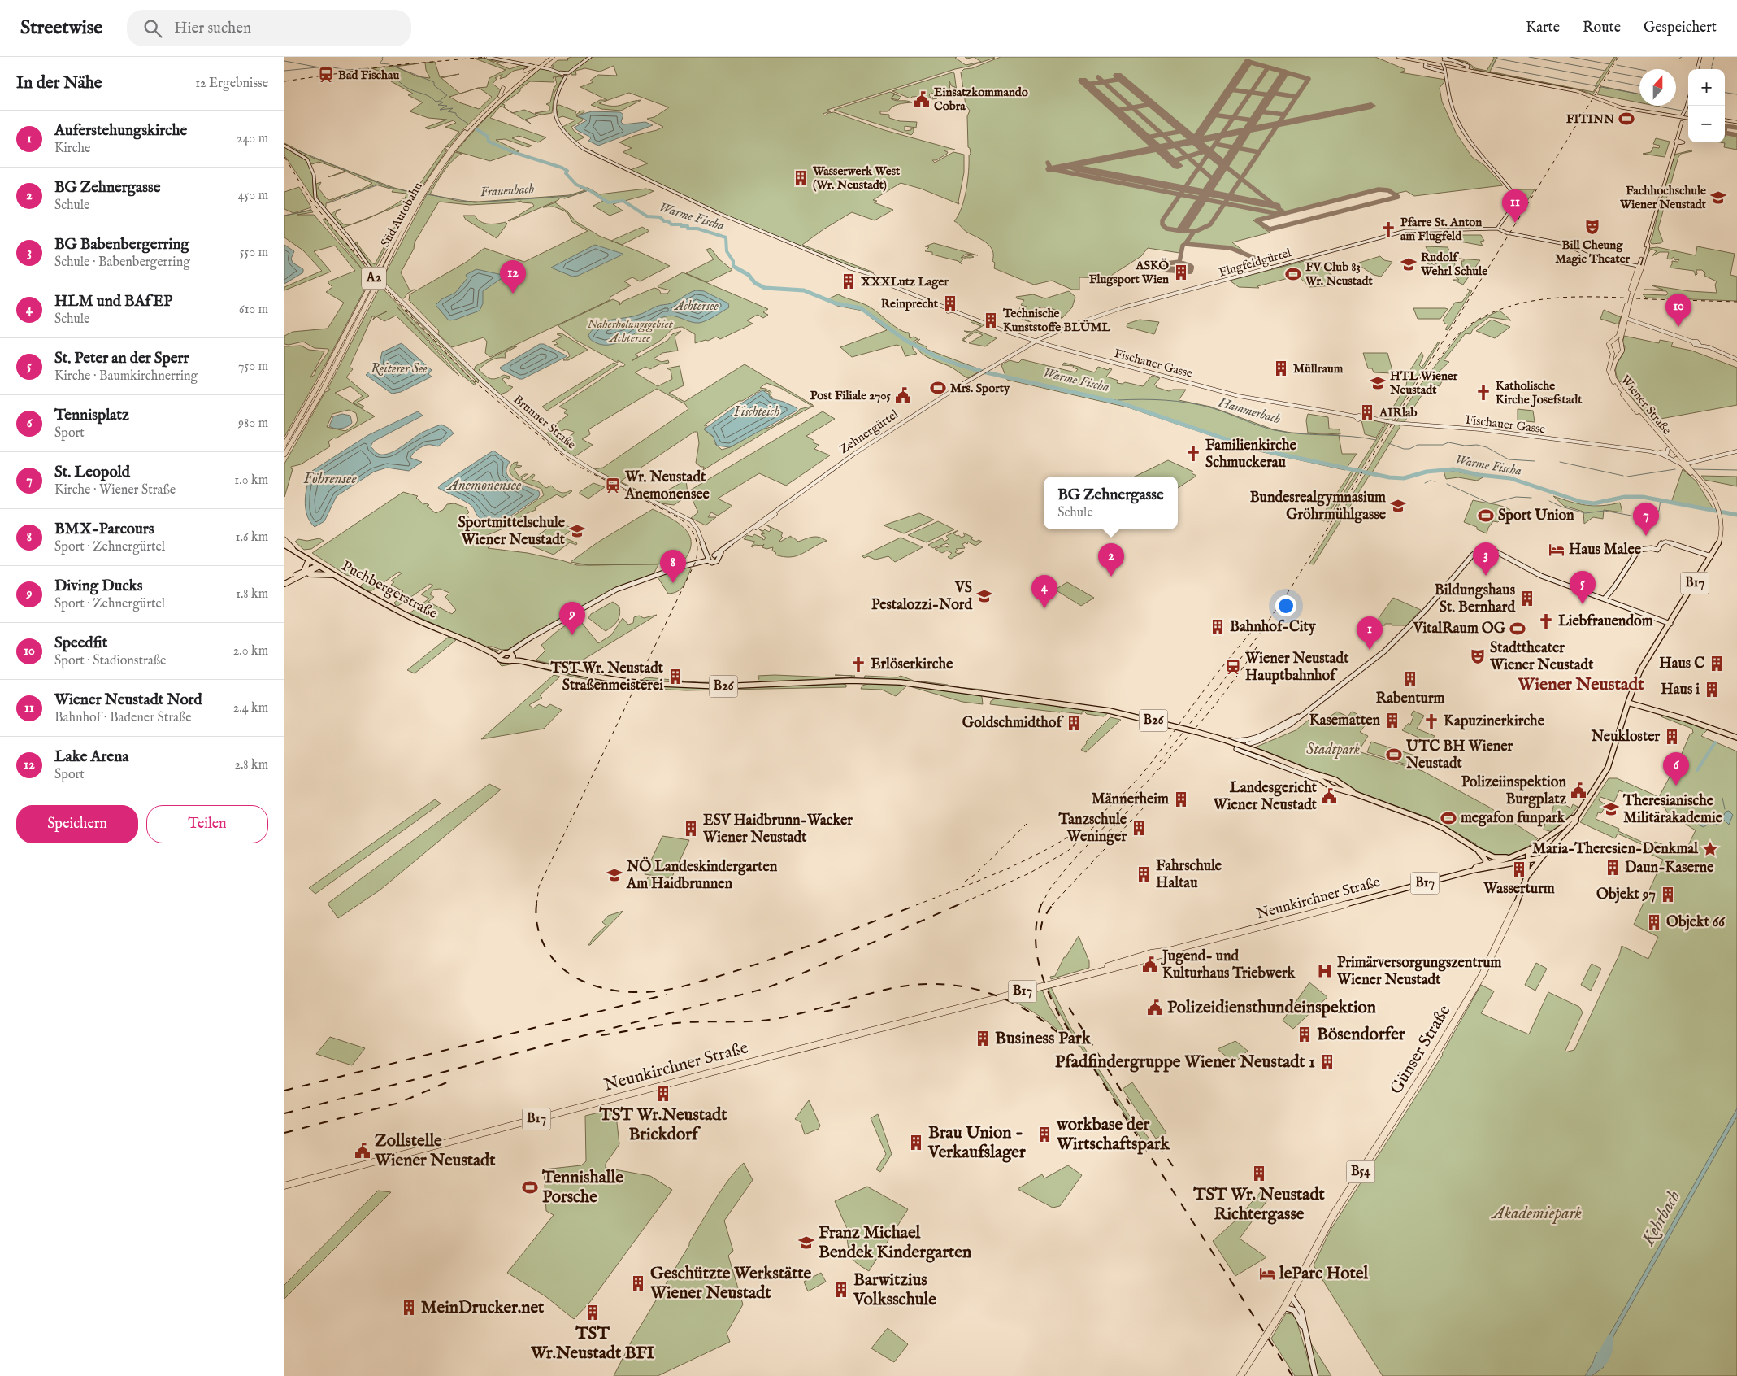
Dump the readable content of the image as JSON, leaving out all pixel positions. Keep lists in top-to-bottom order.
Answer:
{
  "streets": {
    "highway": ["Süd Autobahn", "A2"],
    "main road": [
      "Flugfeldgürtel",
      "Fischauer Gasse",
      "Wiener Straße",
      "Brunner Straße",
      "Zehnergürtel",
      "B17",
      "Puchbergerstraße",
      "B26",
      "Neunkirchner Straße",
      "Günser Straße",
      "B54"
    ]
  },
  "crossings": [
    ["Flugfeldgürtel", "Fischauer Gasse"],
    ["Flugfeldgürtel", "Wiener Straße"],
    ["Flugfeldgürtel", "Zehnergürtel"],
    ["Fischauer Gasse", "Wiener Straße"],
    ["Fischauer Gasse", "Zehnergürtel"],
    ["Fischauer Gasse", "B17"],
    ["Wiener Straße", "B17"],
    ["Brunner Straße", "Zehnergürtel"],
    ["B17", "Neunkirchner Straße"],
    ["B17", "B54"],
    ["Puchbergerstraße", "B26"],
    ["B26", "Neunkirchner Straße"],
    ["Neunkirchner Straße", "B54"],
    ["Günser Straße", "B54"]
  ],
  "districts": ["Wiener Neustadt"],
  "water": [
    "Frauenbach",
    "Warme Fischa",
    "Achtersee",
    "Reiterer See",
    "Hammerbach",
    "Fischteich",
    "Föhrensee",
    "Anemonensee",
    "Kehrbach"
  ],
  "parks": ["Naherholungsgebiet Achtersee", "Stadtpark", "Akademiepark"],
  "places": {
    "station": ["Bad Fischau", "Wr. Neustadt Anemonensee", "Wiener Neustadt Hauptbahnhof"],
    "public building": [
      "Einsatzkommando Cobra",
      "Post Filiale 2705",
      "Polizeiinspektion Burgplatz",
      "Landesgericht Wiener Neustadt",
      "Jugend- und Kulturhaus Triebwerk",
      "Polizeidiensthundeinspektion",
      "Zollstelle Wiener Neustadt"
    ],
    "sports": [
      "FITINN",
      "FV Club 83 Wr. Neustadt",
      "Mrs. Sporty",
      "Sport Union",
      "VitalRaum OG",
      "UTC BH Wiener Neustadt",
      "megafon funpark",
      "Tennishalle Porsche"
    ],
    "building": [
      "Wasserwerk West (Wr. Neustadt)",
      "ASKÖ Flugsport Wien",
      "XXXLutz Lager",
      "Reinprecht",
      "Technische Kunststoffe BLÜML",
      "Müllraum",
      "AIRlab",
      "Bildungshaus St. Bernhard",
      "Bahnhof-City",
      "Haus C",
      "TST Wr. Neustadt Straßenmeisterei",
      "Rabenturm",
      "Haus i",
      "Kasematten",
      "Goldschmidthof",
      "Neukloster",
      "Männerheim",
      "Tanzschule Weninger",
      "ESV Haidbrunn-Wacker Wiener Neustadt",
      "Daun-Kaserne",
      "Wasserturm",
      "Fahrschule Haltau",
      "Objekt 97",
      "Objekt 66",
      "Bösendorfer",
      "Business Park",
      "Pfadfindergruppe Wiener Neustadt 1",
      "TST Wr.Neustadt Brickdorf",
      "workbase der Wirtschaftspark",
      "Brau Union - Verkaufslager",
      "TST Wr. Neustadt Richtergasse",
      "Geschützte Werkstätte Wiener Neustadt",
      "Barwitzius Volksschule",
      "MeinDrucker.net",
      "TST Wr.Neustadt BFI"
    ],
    "school or university": [
      "Fachhochschule Wiener Neustadt",
      "Rudolf Wehrl Schule",
      "HTL Wiener Neustadt",
      "Bundesrealgymnasium Gröhrmühlgasse",
      "Sportmittelschule Wiener Neustadt",
      "VS Pestalozzi-Nord",
      "Theresianische Militärakademie",
      "NÖ Landeskindergarten Am Haidbrunnen",
      "Franz Michael Bendek Kindergarten"
    ],
    "theatre": ["Bill Cheung Magic Theater", "Stadttheater Wiener Neustadt"],
    "church": [
      "Pfarre St. Anton am Flugfeld",
      "Katholische Kirche Josefstadt",
      "Familienkirche Schmuckerau",
      "Liebfrauendom",
      "Erlöserkirche",
      "Kapuzinerkirche"
    ],
    "hotel": ["Haus Malee", "leParc Hotel"],
    "place": ["Maria-Theresien-Denkmal"],
    "hospital": ["Primärversorgungszentrum Wiener Neustadt"]
  },
  "north": "top",
  "page": {
    "header": "Streetwise",
    "search": "Hier suchen",
    "nav": ["Karte", "Route", "Gespeichert"],
    "heading": ["In der Nähe", "12 Ergebnisse"],
    "map_buttons": ["+", "−"],
    "list": [
      {
        "mark": "1",
        "name": "Auferstehungskirche",
        "note": "Kirche",
        "value": "240 m"
      },
      {
        "mark": "2",
        "name": "BG Zehnergasse",
        "note": "Schule",
        "value": "450 m"
      },
      {
        "mark": "3",
        "name": "BG Babenbergerring",
        "note": "Schule · Babenbergerring",
        "value": "550 m"
      },
      {
        "mark": "4",
        "name": "HLM und BAfEP",
        "note": "Schule",
        "value": "610 m"
      },
      {
        "mark": "5",
        "name": "St. Peter an der Sperr",
        "note": "Kirche · Baumkirchnerring",
        "value": "750 m"
      },
      {
        "mark": "6",
        "name": "Tennisplatz",
        "note": "Sport",
        "value": "980 m"
      },
      {
        "mark": "7",
        "name": "St. Leopold",
        "note": "Kirche · Wiener Straße",
        "value": "1.0 km"
      },
      {
        "mark": "8",
        "name": "BMX-Parcours",
        "note": "Sport · Zehnergürtel",
        "value": "1.6 km"
      },
      {
        "mark": "9",
        "name": "Diving Ducks",
        "note": "Sport · Zehnergürtel",
        "value": "1.8 km"
      },
      {
        "mark": "10",
        "name": "Speedfit",
        "note": "Sport · Stadionstraße",
        "value": "2.0 km"
      },
      {
        "mark": "11",
        "name": "Wiener Neustadt Nord",
        "note": "Bahnhof · Badener Straße",
        "value": "2.4 km"
      },
      {
        "mark": "12",
        "name": "Lake Arena",
        "note": "Sport",
        "value": "2.8 km"
      }
    ],
    "pins": [
      "11",
      "12",
      "10",
      "7",
      "3",
      "2",
      "8",
      "5",
      "4",
      "9",
      "1",
      "6"
    ],
    "popup": ["BG Zehnergasse", "Schule"],
    "buttons": ["Speichern", "Teilen"]
  }
}
